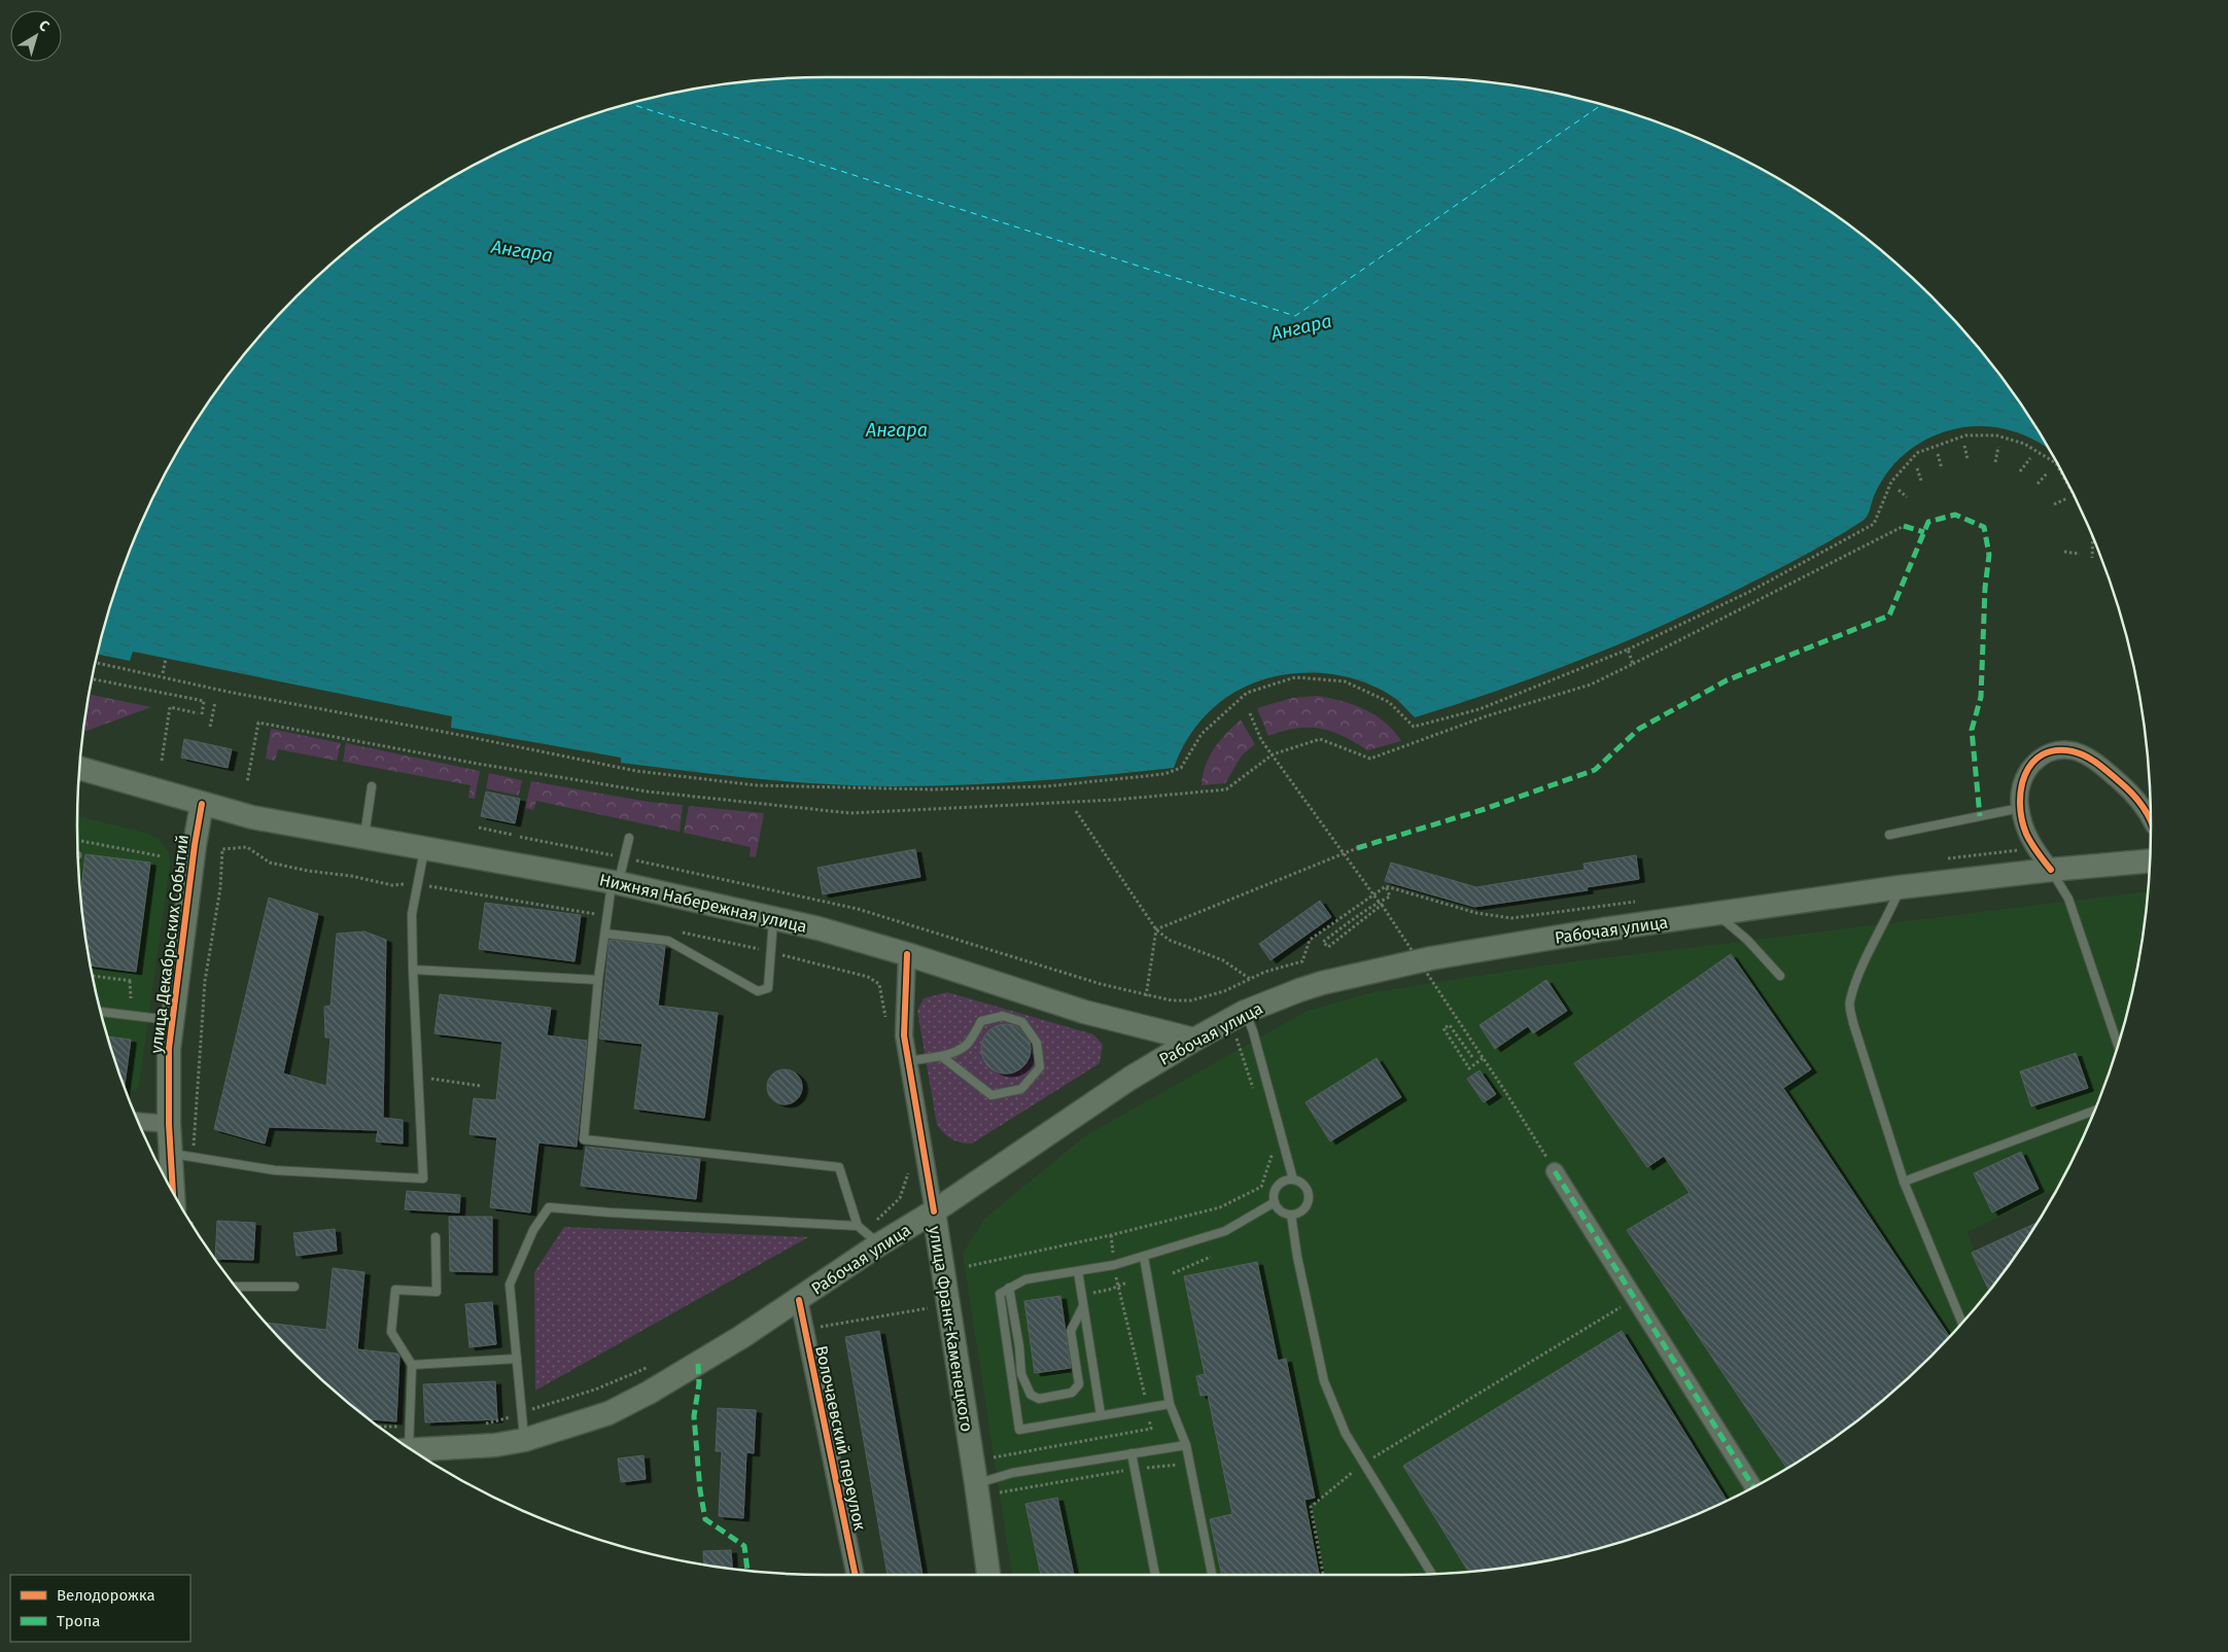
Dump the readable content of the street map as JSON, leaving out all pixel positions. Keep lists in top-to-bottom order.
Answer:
{
  "streets": {
    "main road": [
      "Нижняя Набережная улица",
      "Рабочая улица",
      "улица Декабрьских Событий",
      "улица Франк-Каменецкого"
    ],
    "street": ["Волочаевский переулок"]
  },
  "crossings": [
    ["Нижняя Набережная улица", "Рабочая улица"],
    ["Нижняя Набережная улица", "улица Декабрьских Событий"],
    ["Нижняя Набережная улица", "улица Франк-Каменецкого"],
    ["Рабочая улица", "улица Франк-Каменецкого"],
    ["Рабочая улица", "Волочаевский переулок"]
  ],
  "water": ["Ангара"],
  "legend": ["Велодорожка", "Тропа"],
  "north": "top right"
}
